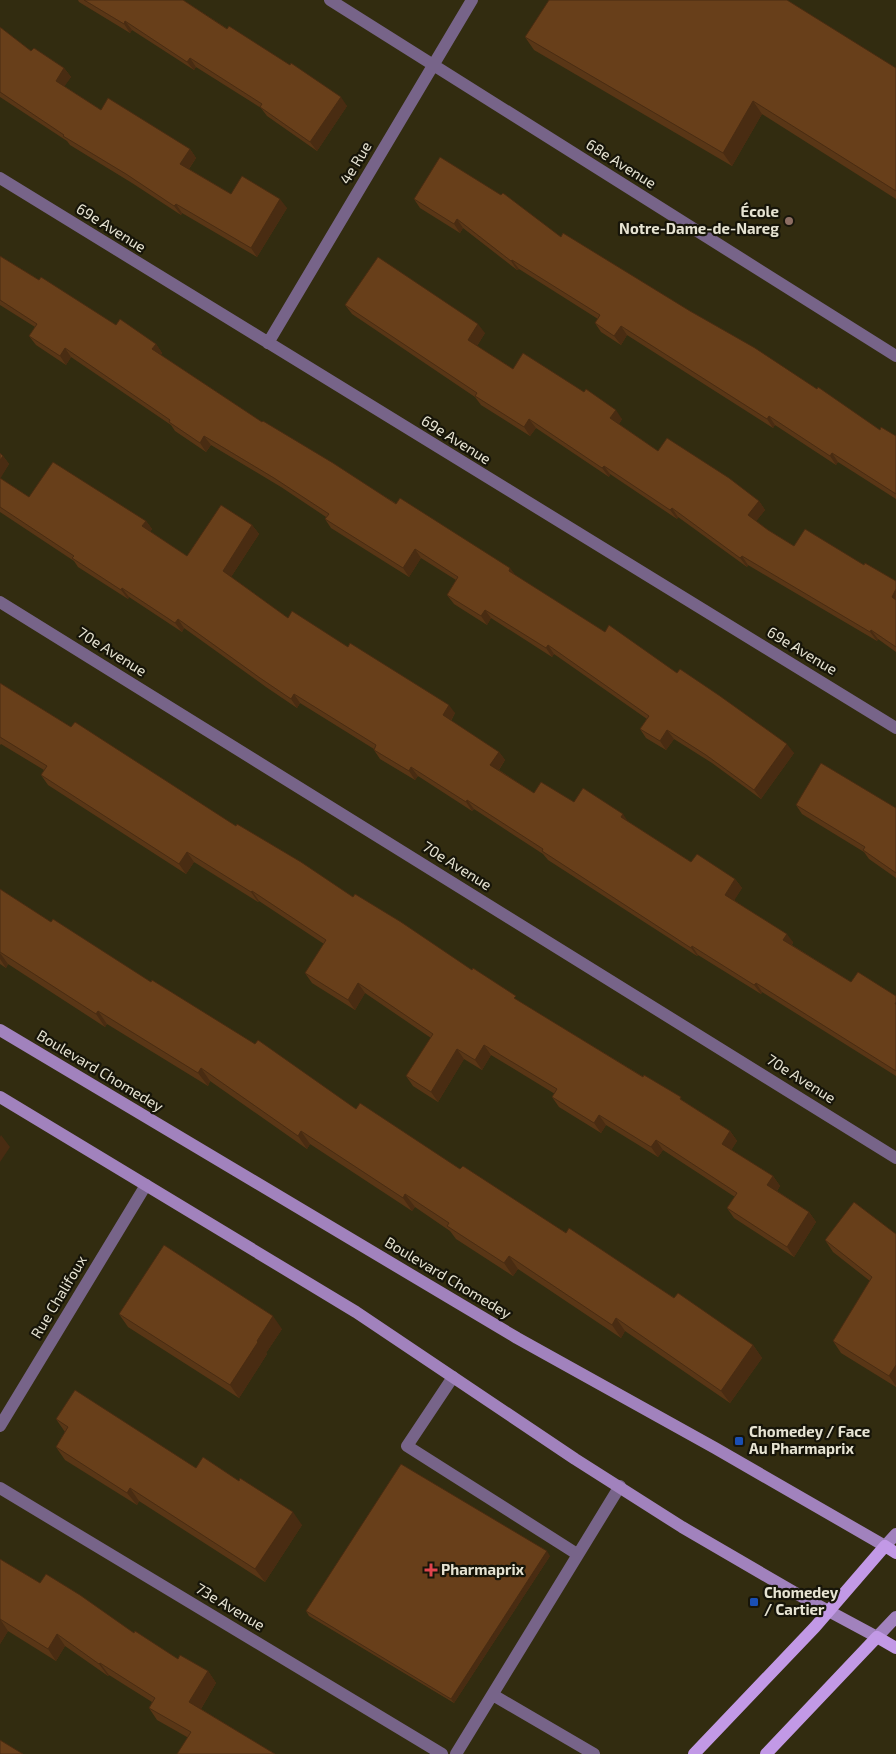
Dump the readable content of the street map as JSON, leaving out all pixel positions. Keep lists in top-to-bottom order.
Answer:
{
  "streets": {
    "street": [
      "4e Rue",
      "68e Avenue",
      "69e Avenue",
      "70e Avenue",
      "Boulevard Chomedey",
      "Rue Chalifoux",
      "73e Avenue"
    ]
  },
  "crossings": [
    ["4e Rue", "68e Avenue"],
    ["4e Rue", "69e Avenue"]
  ],
  "places": {
    "other": ["École Notre-Dame-de-Nareg"],
    "transit": ["Chomedey / Face Au Pharmaprix", "Chomedey / Cartier"],
    "health": ["Pharmaprix"]
  }
}
